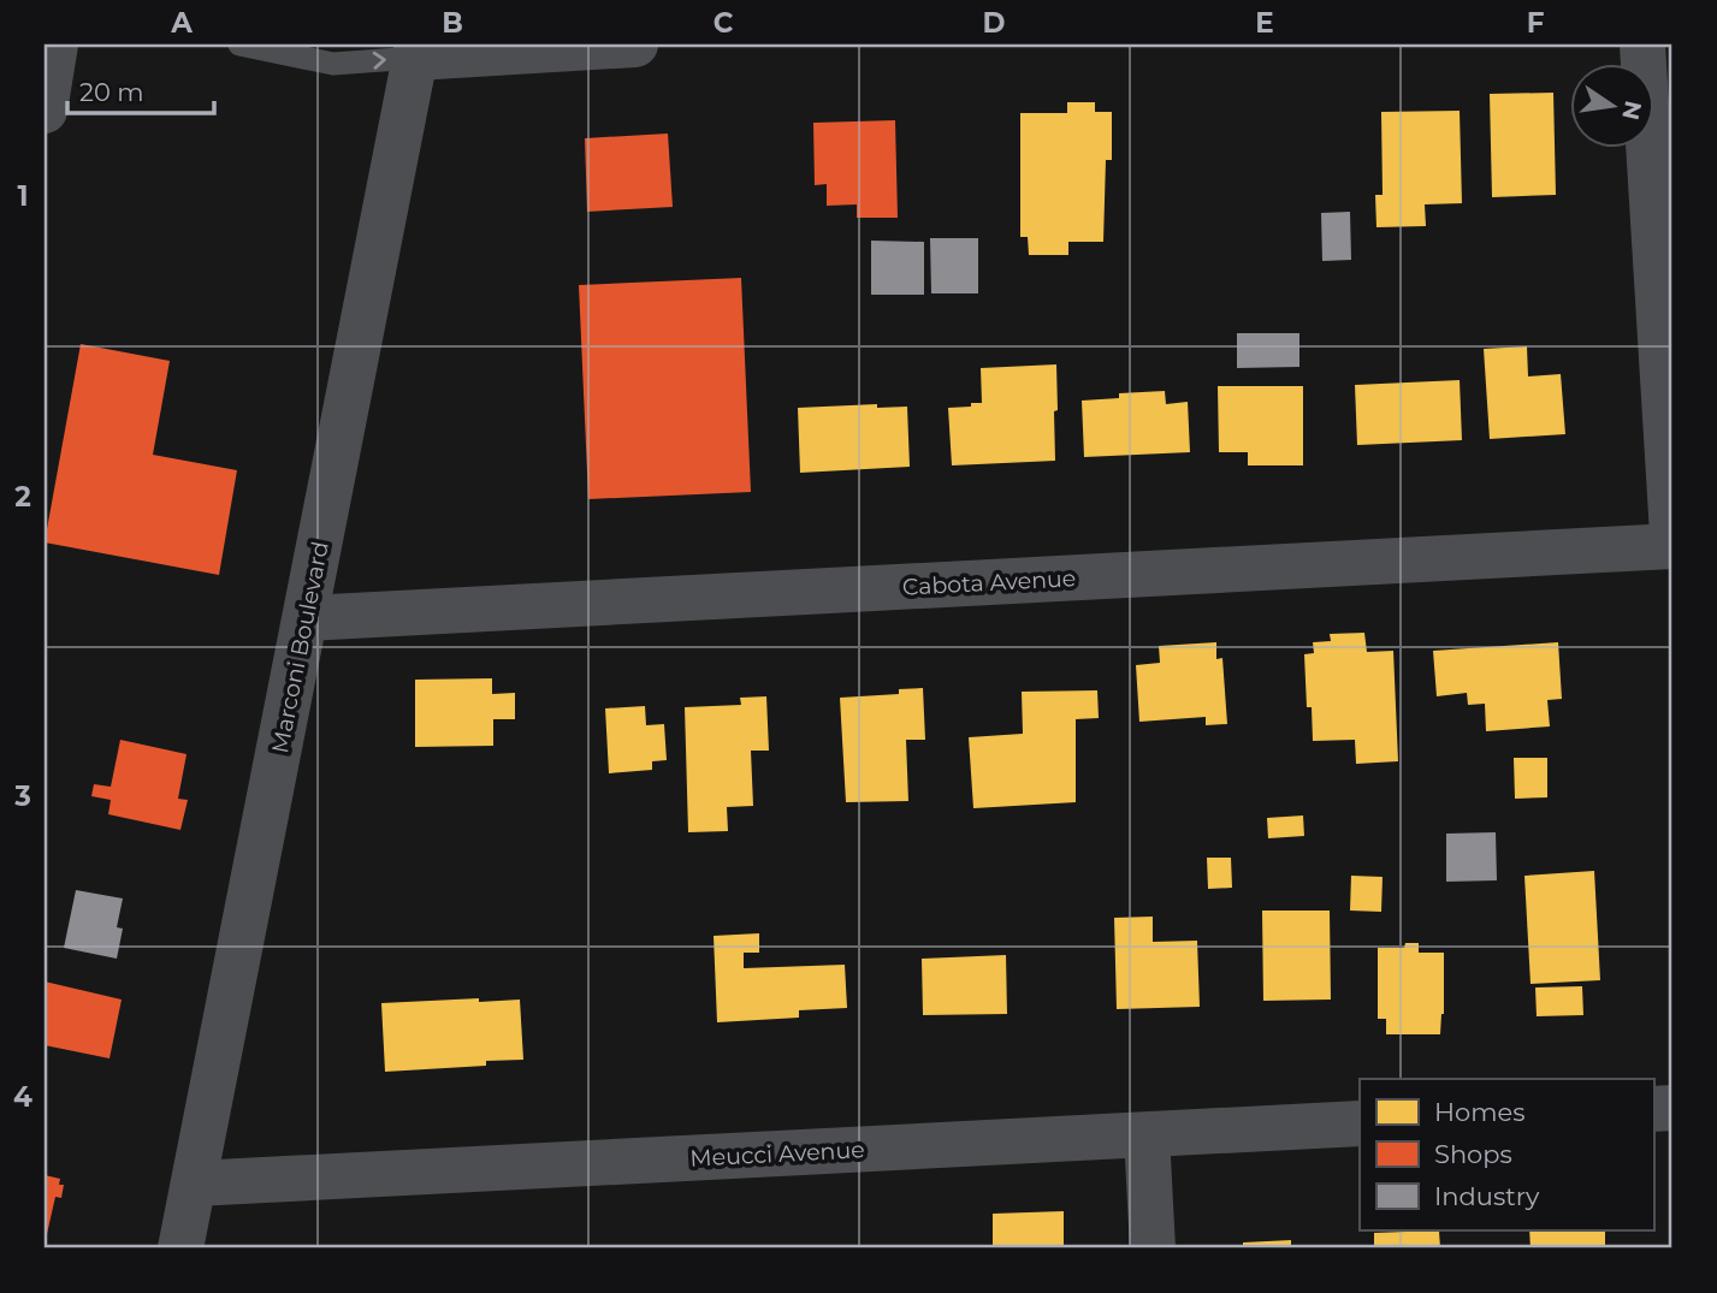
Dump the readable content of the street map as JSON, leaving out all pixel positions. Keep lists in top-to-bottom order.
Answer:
{
  "streets": {
    "street": ["Cabota Avenue", "Marconi Boulevard", "Meucci Avenue"]
  },
  "crossings": [
    ["Cabota Avenue", "Marconi Boulevard"],
    ["Marconi Boulevard", "Meucci Avenue"]
  ],
  "legend": ["Homes", "Shops", "Industry"],
  "scale_bar": "20 m",
  "north": "right",
  "grid": {
    "columns": [
      "A",
      "B",
      "C",
      "D",
      "E",
      "F"
    ],
    "rows": [
      "1",
      "2",
      "3",
      "4"
    ]
  }
}
